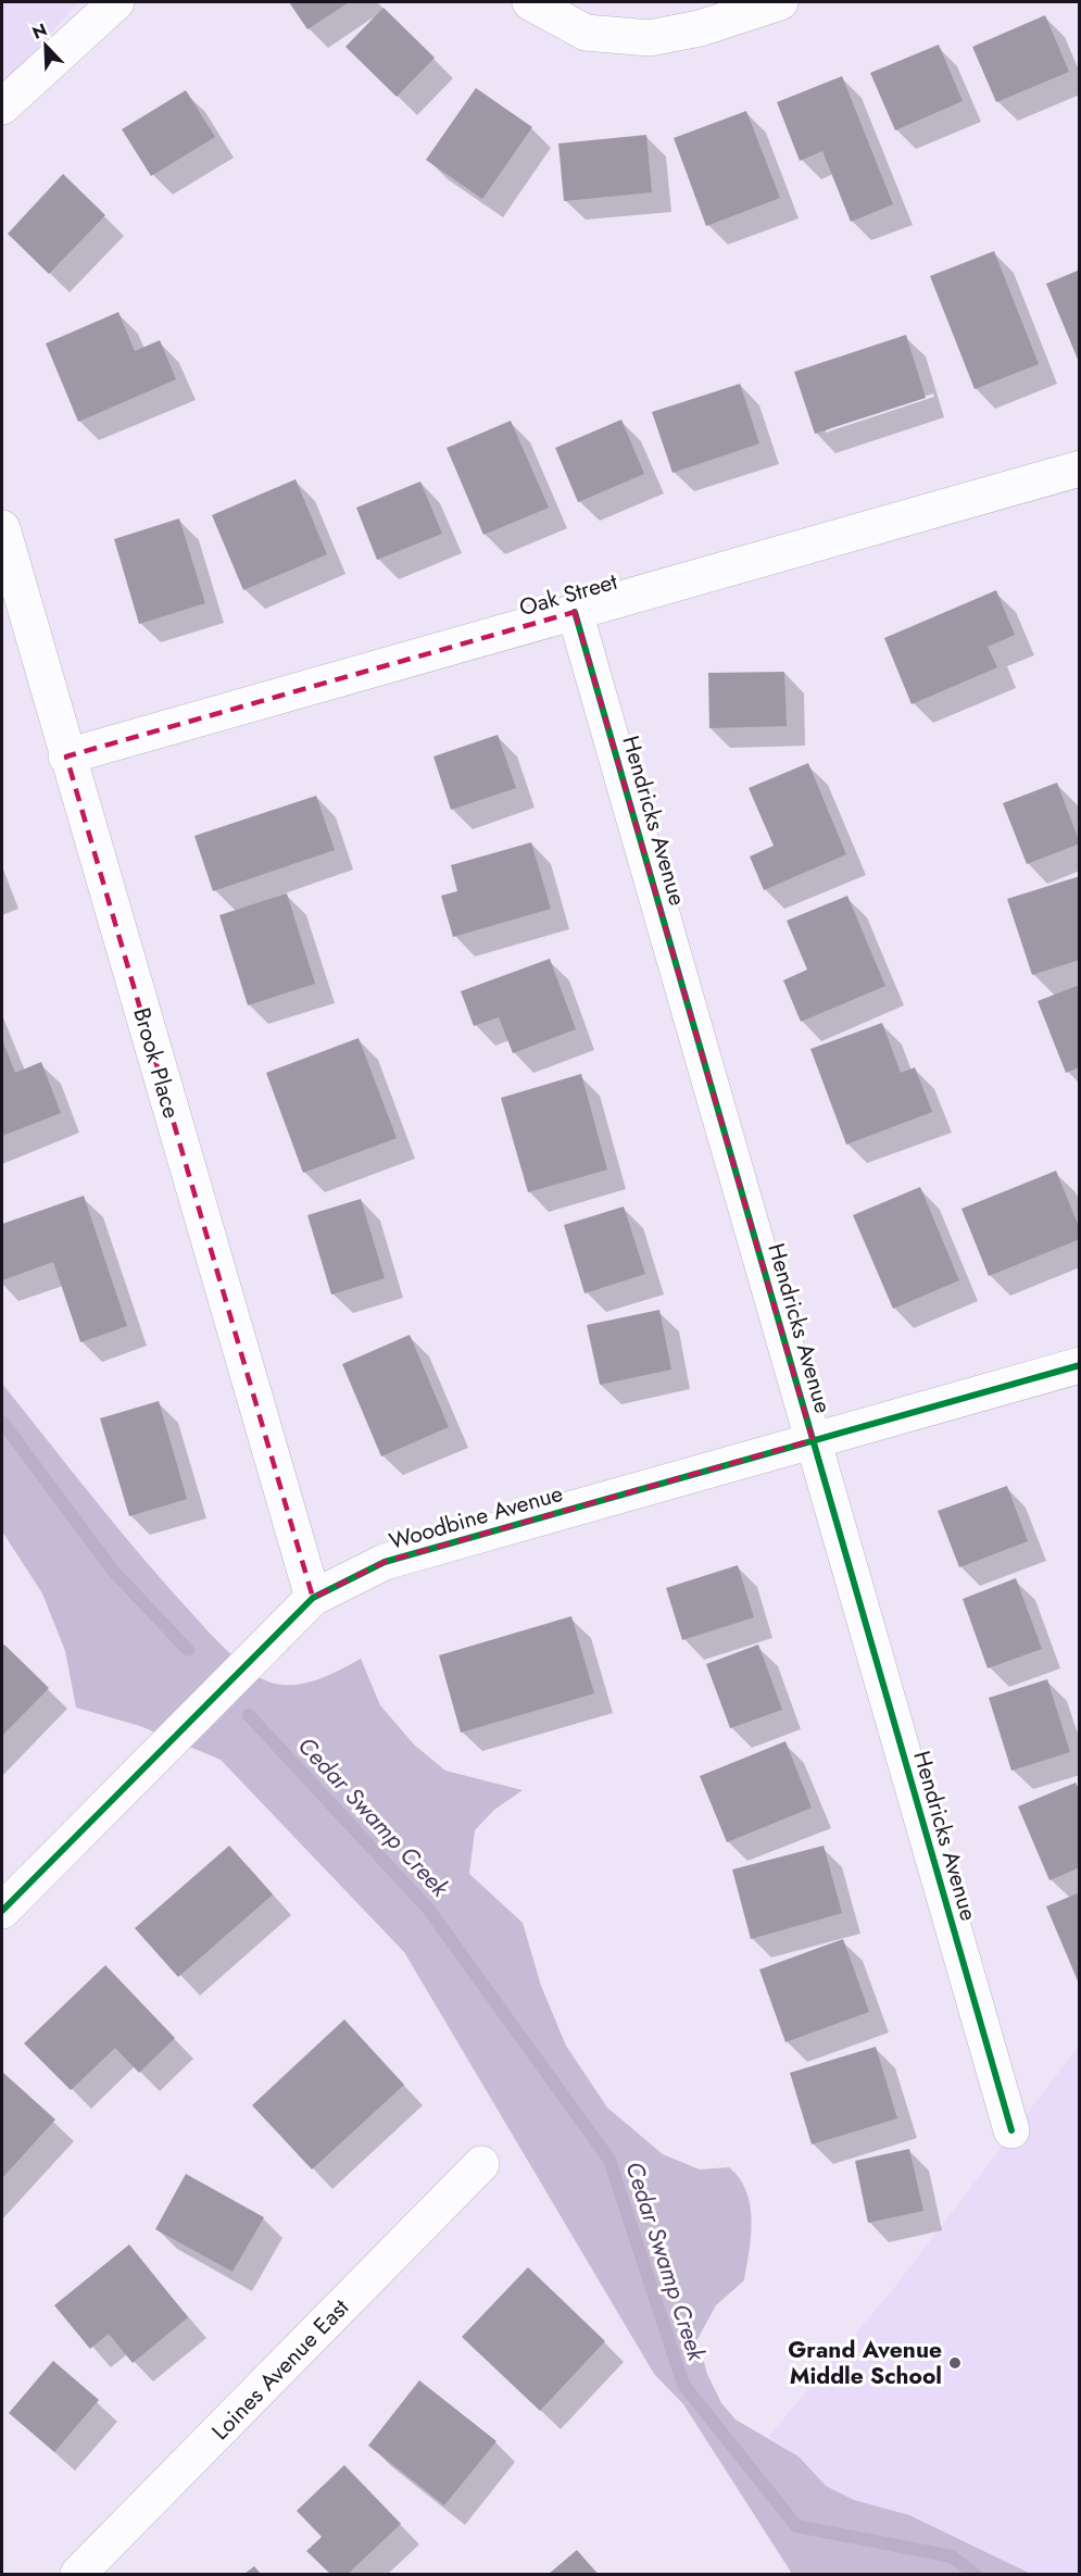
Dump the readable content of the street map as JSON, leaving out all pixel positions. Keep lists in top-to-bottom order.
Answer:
{
  "streets": {
    "street": [
      "Oak Street",
      "Hendricks Avenue",
      "Brook Place",
      "Woodbine Avenue",
      "Loines Avenue East"
    ]
  },
  "crossings": [
    ["Oak Street", "Hendricks Avenue"],
    ["Oak Street", "Brook Place"],
    ["Hendricks Avenue", "Woodbine Avenue"],
    ["Brook Place", "Woodbine Avenue"]
  ],
  "water": ["Cedar Swamp Creek"],
  "places": ["Grand Avenue Middle School"],
  "north": "top left"
}
